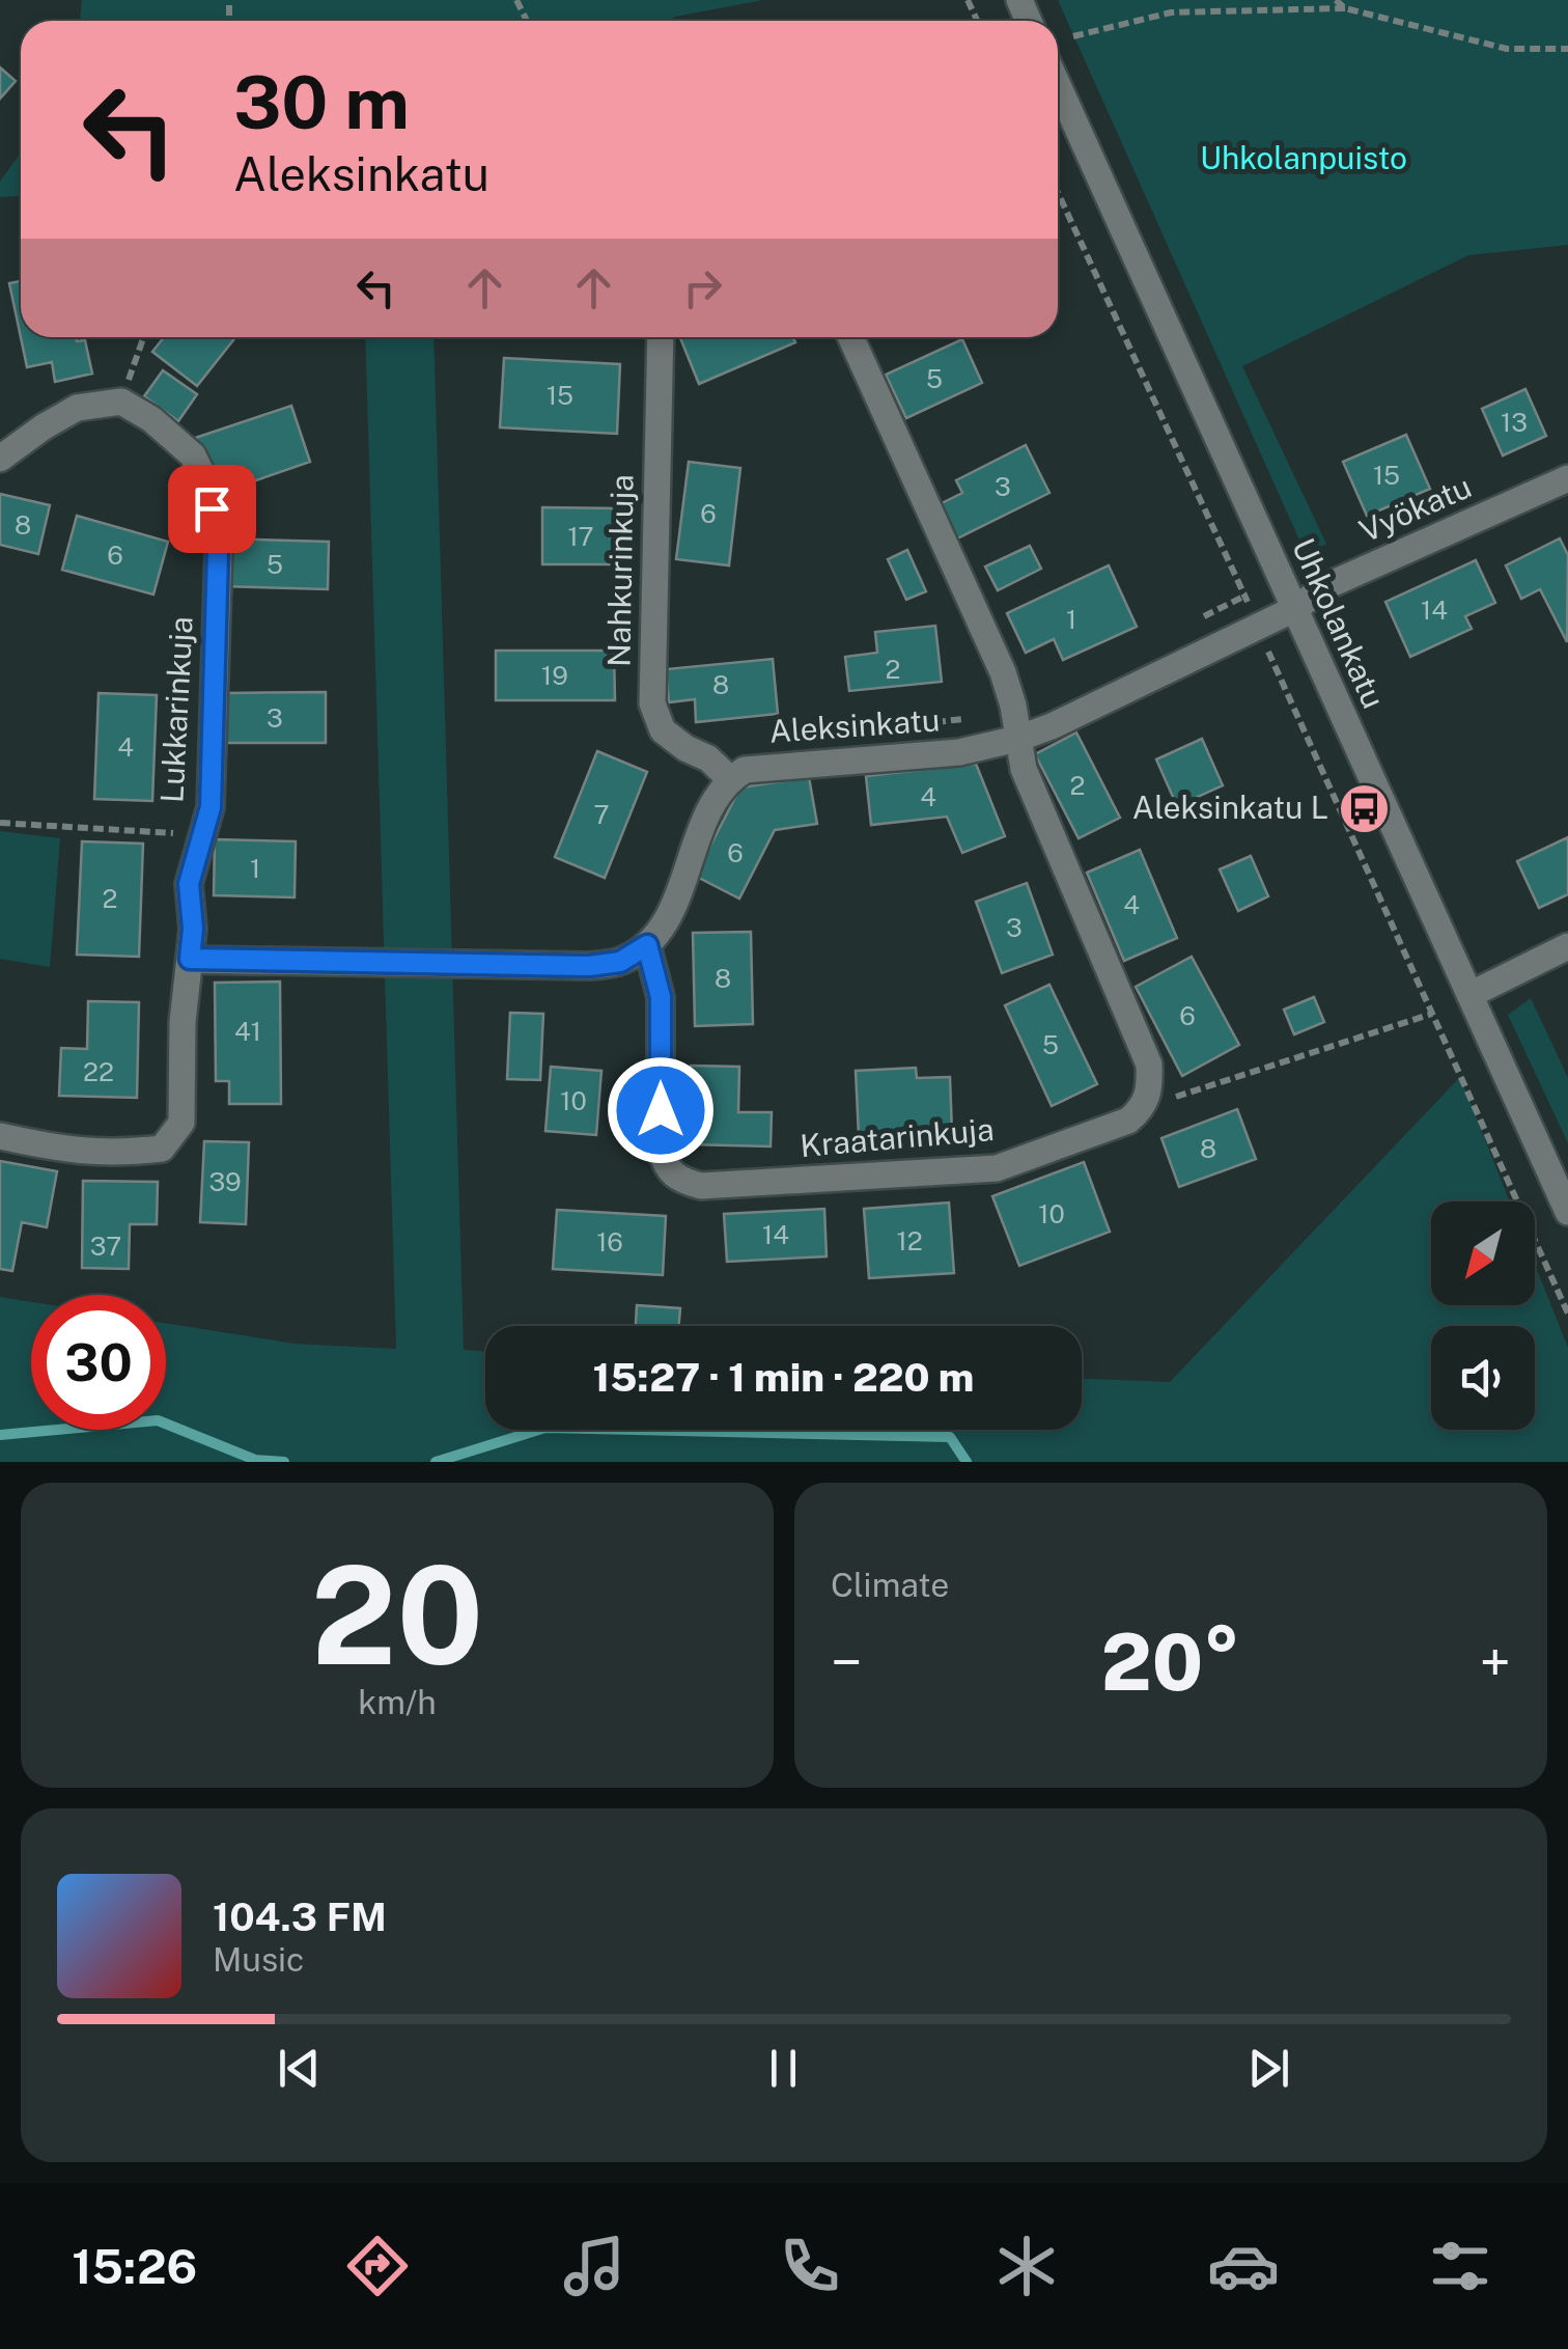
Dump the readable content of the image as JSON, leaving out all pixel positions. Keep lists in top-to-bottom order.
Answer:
{
  "streets": {
    "street": [
      "Vyökatu",
      "Nahkurinkuja",
      "Uhkolankatu",
      "Lukkarinkuja",
      "Aleksinkatu",
      "Kraatarinkuja"
    ]
  },
  "crossings": [
    ["Vyökatu", "Uhkolankatu"],
    ["Vyökatu", "Aleksinkatu"],
    ["Nahkurinkuja", "Aleksinkatu"],
    ["Uhkolankatu", "Aleksinkatu"]
  ],
  "parks": ["Uhkolanpuisto"],
  "places": {
    "bus stop": ["Aleksinkatu L"]
  },
  "house_numbers": [
    "5",
    "15",
    "13",
    "15",
    "3",
    "6",
    "8",
    "17",
    "6",
    "5",
    "14",
    "1",
    "2",
    "19",
    "8",
    "3",
    "4",
    "2",
    "4",
    "7",
    "6",
    "1",
    "2",
    "4",
    "3",
    "8",
    "6",
    "41",
    "5",
    "22",
    "10",
    "8",
    "39",
    "10",
    "14",
    "12",
    "16",
    "37"
  ],
  "north": "bottom left",
  "page": {
    "turn": ["30 m", "Aleksinkatu"],
    "limit": "30",
    "trip": "15:27 · 1 min · 220 m",
    "tile": [
      ["20", "km/h"],
      "Climate"
    ],
    "heat": ["−", "20°", "+"],
    "song": ["104.3 FM", "Music"],
    "tabs": "15:26"
  }
}
